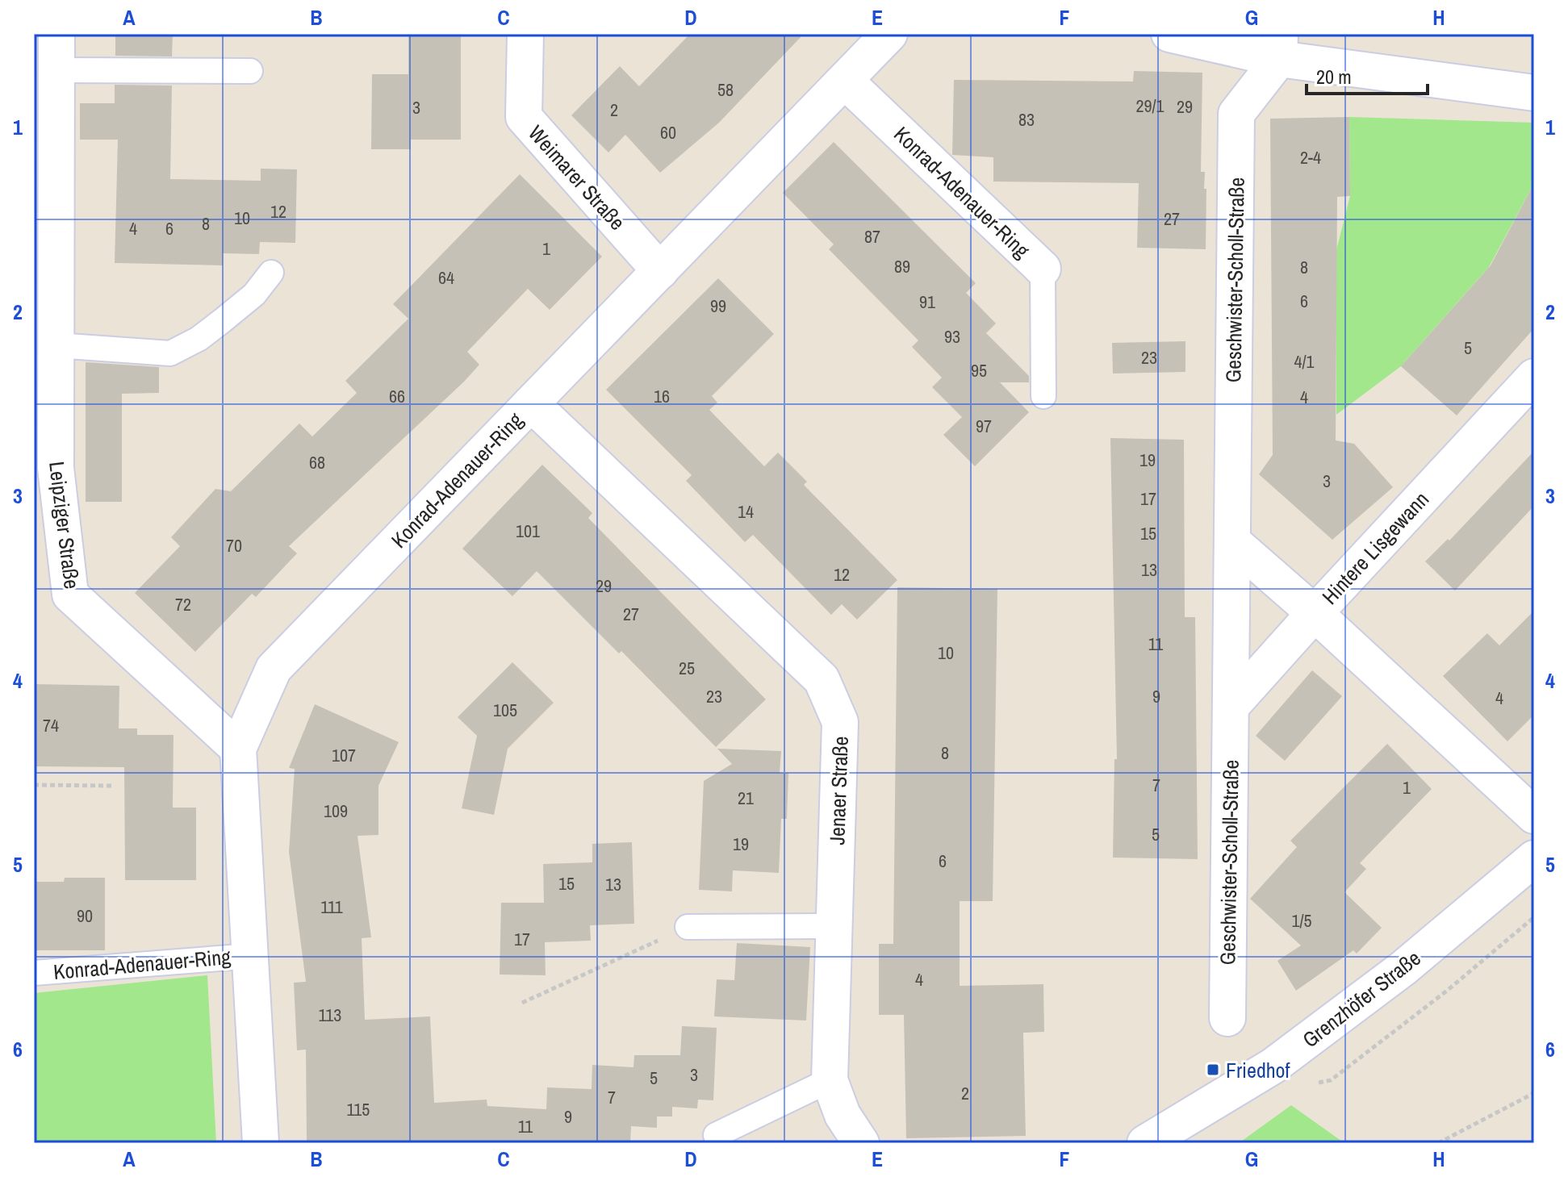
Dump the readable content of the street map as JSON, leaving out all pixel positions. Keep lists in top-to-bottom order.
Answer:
{
  "streets": {
    "street": [
      "Weimarer Straße",
      "Konrad-Adenauer-Ring",
      "Geschwister-Scholl-Straße",
      "Leipziger Straße",
      "Hintere Lisgewann",
      "Jenaer Straße",
      "Grenzhöfer Straße"
    ]
  },
  "crossings": [
    ["Weimarer Straße", "Konrad-Adenauer-Ring"],
    ["Konrad-Adenauer-Ring", "Leipziger Straße"],
    ["Konrad-Adenauer-Ring", "Jenaer Straße"]
  ],
  "places": {
    "transit": ["Friedhof"]
  },
  "house_numbers": [
    "58",
    "29/1",
    "29",
    "3",
    "2",
    "83",
    "60",
    "2-4",
    "12",
    "10",
    "27",
    "8",
    "4",
    "6",
    "87",
    "1",
    "89",
    "8",
    "64",
    "6",
    "91",
    "99",
    "93",
    "5",
    "23",
    "4/1",
    "95",
    "66",
    "16",
    "4",
    "97",
    "19",
    "68",
    "3",
    "17",
    "14",
    "101",
    "15",
    "70",
    "13",
    "12",
    "29",
    "72",
    "27",
    "11",
    "10",
    "25",
    "23",
    "9",
    "4",
    "105",
    "74",
    "8",
    "107",
    "7",
    "1",
    "21",
    "109",
    "5",
    "19",
    "6",
    "15",
    "13",
    "111",
    "90",
    "1/5",
    "17",
    "4",
    "113",
    "3",
    "5",
    "2",
    "7",
    "115",
    "9",
    "11"
  ],
  "scale_bar": "20 m",
  "grid": {
    "columns": [
      "A",
      "B",
      "C",
      "D",
      "E",
      "F",
      "G",
      "H"
    ],
    "rows": [
      "1",
      "2",
      "3",
      "4",
      "5",
      "6"
    ]
  }
}
